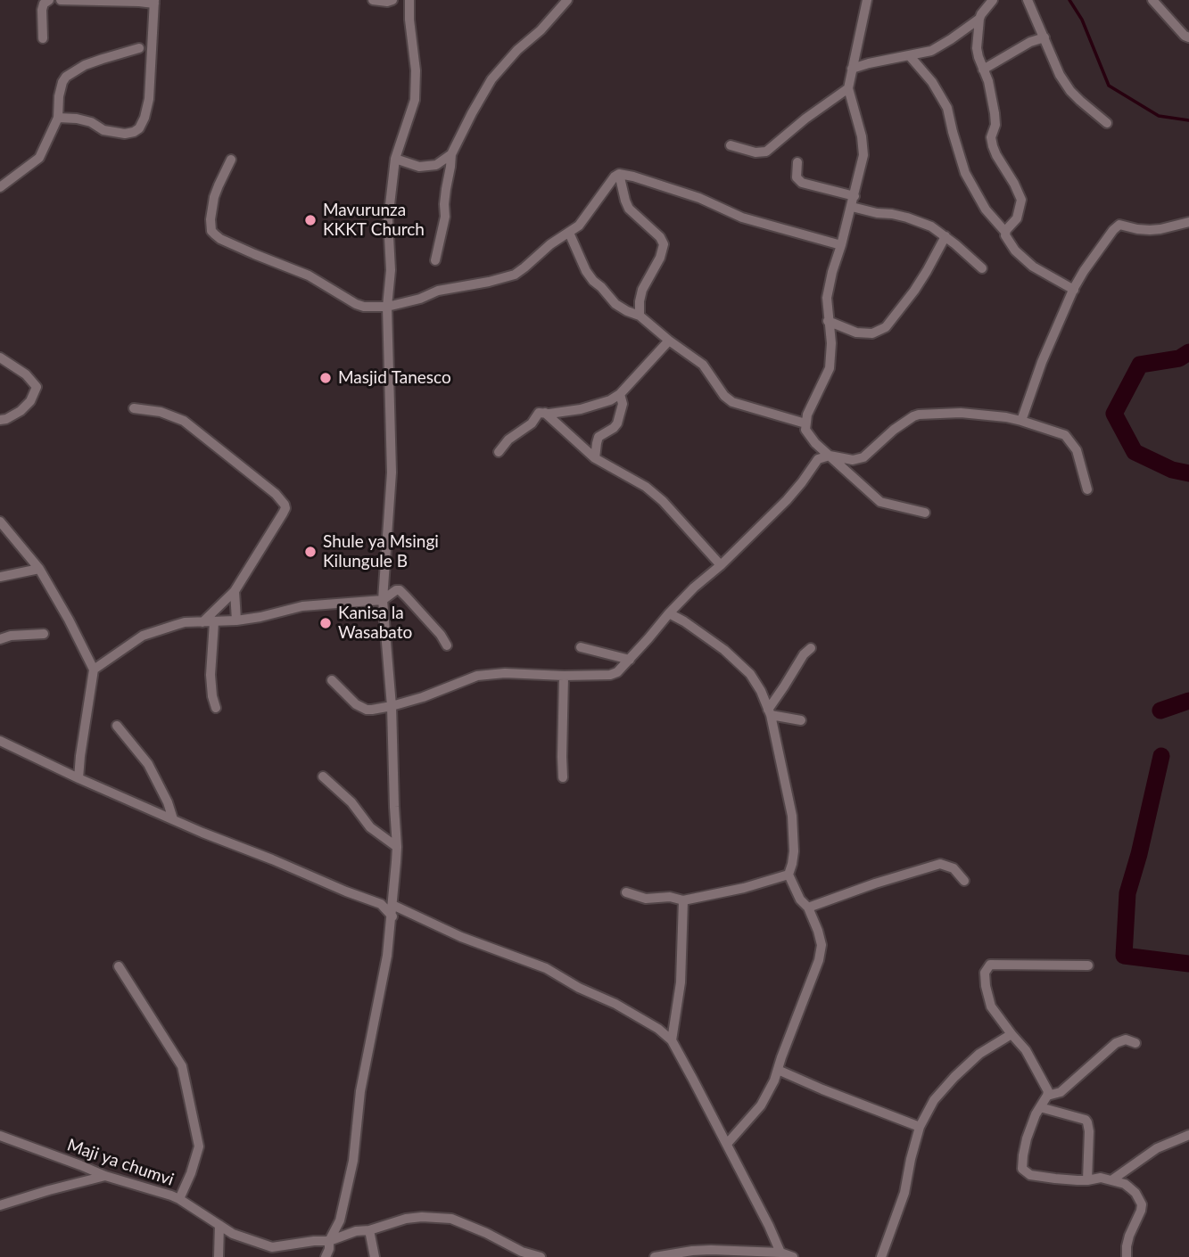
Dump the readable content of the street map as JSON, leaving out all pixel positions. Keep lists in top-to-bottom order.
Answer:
{
  "streets": {
    "street": ["Maji ya chumvi"]
  },
  "places": [
    "Mavurunza KKKT Church",
    "Masjid Tanesco",
    "Shule ya Msingi Kilungule B",
    "Kanisa la Wasabato"
  ]
}
